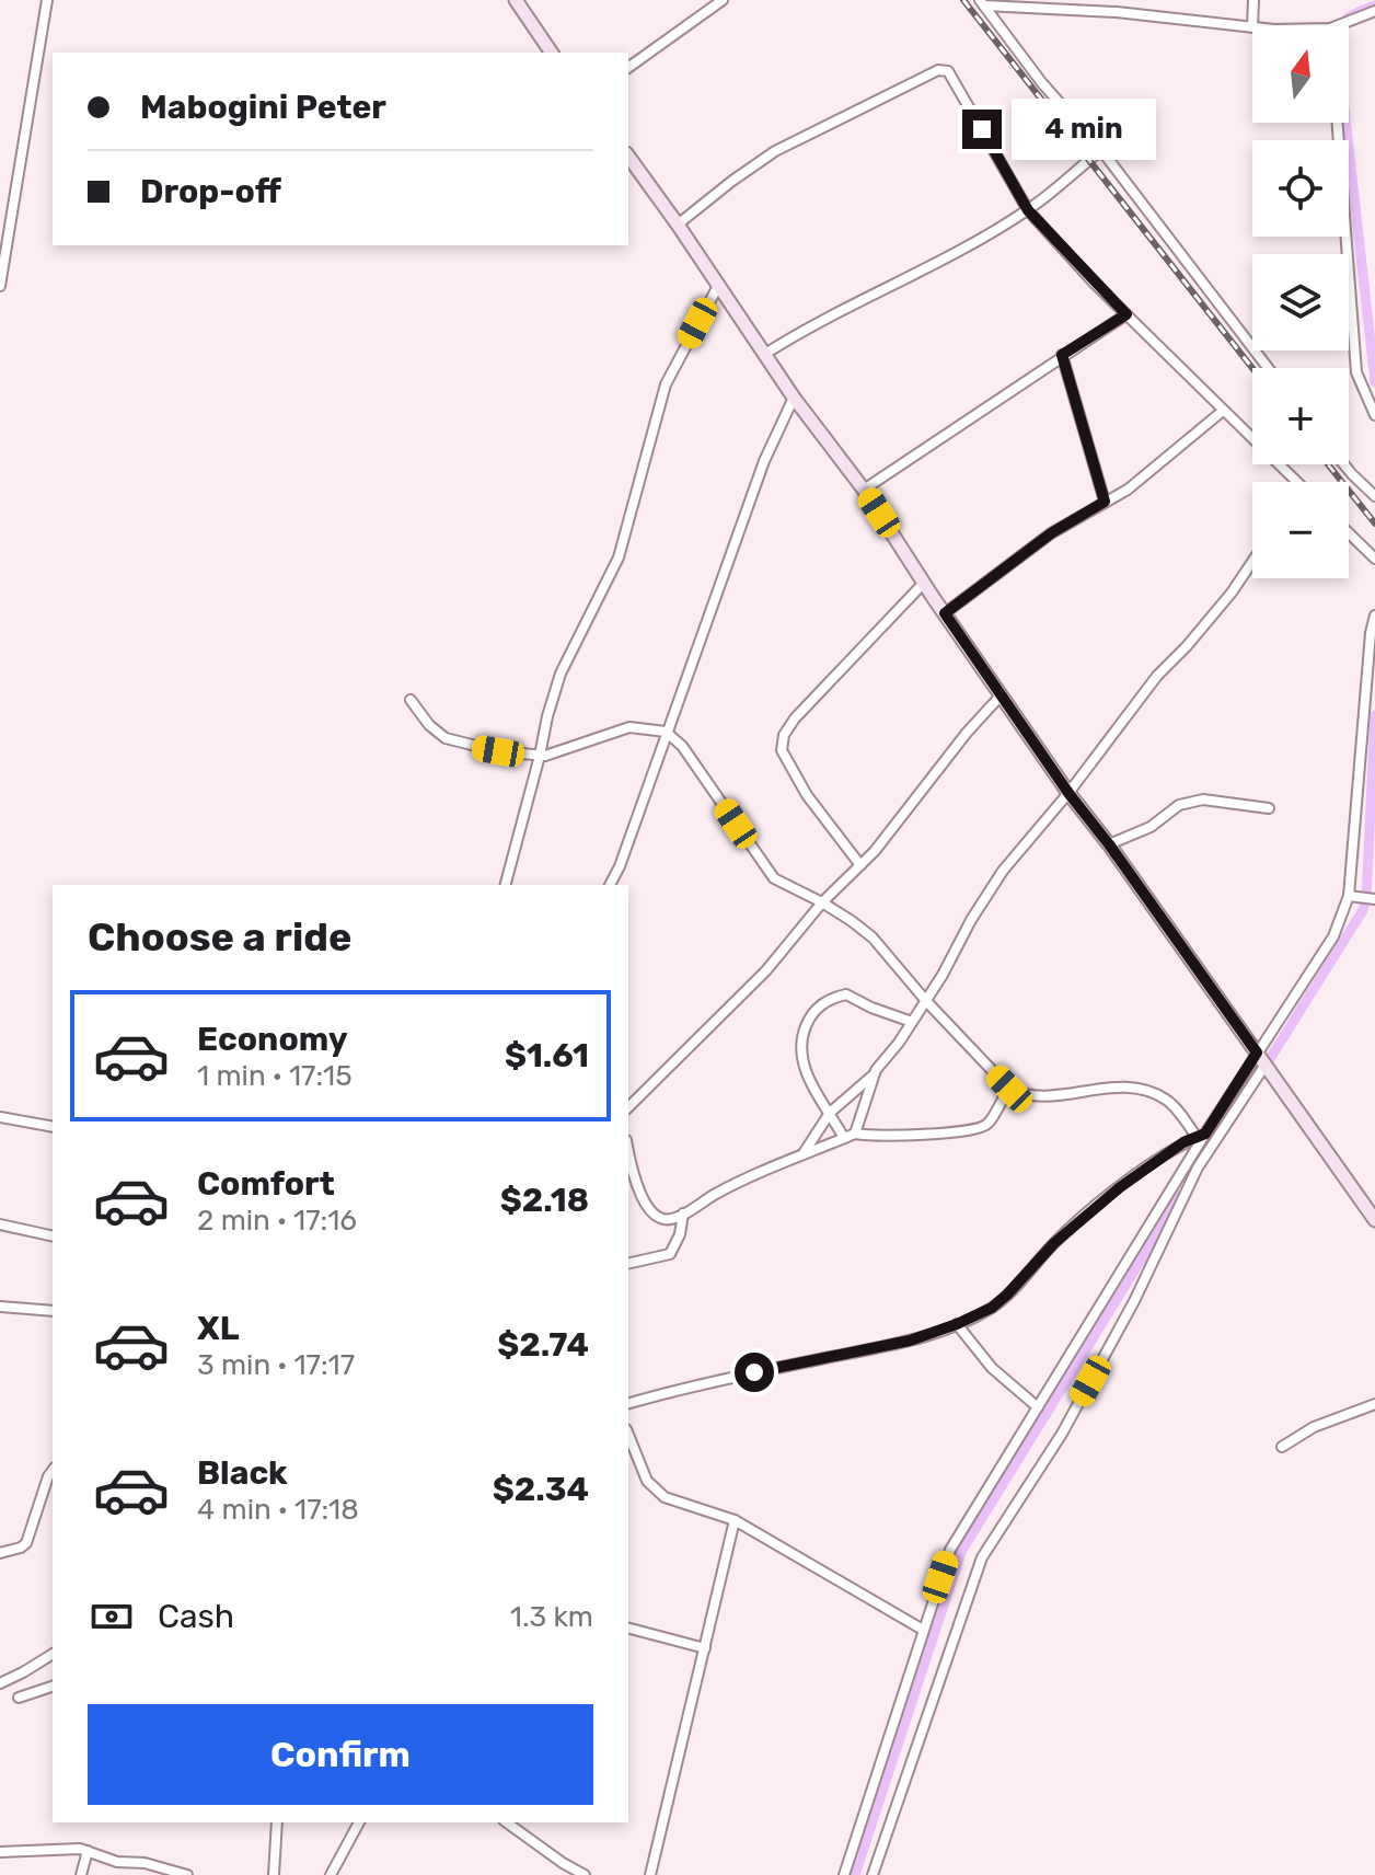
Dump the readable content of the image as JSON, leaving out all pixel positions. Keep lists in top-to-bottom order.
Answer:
{
  "north": "top",
  "page": {
    "map_buttons": ["+", "−"],
    "banner": ["Mabogini Peter", "Drop-off"],
    "bubble": "4 min",
    "heading": "Choose a ride",
    "list": [
      {
        "name": "Economy",
        "note": "1 min · 17:15",
        "value": "$1.61"
      },
      {
        "name": "Comfort",
        "note": "2 min · 17:16",
        "value": "$2.18"
      },
      {
        "name": "XL",
        "note": "3 min · 17:17",
        "value": "$2.74"
      },
      {
        "name": "Black",
        "note": "4 min · 17:18",
        "value": "$2.34"
      }
    ],
    "pay": ["Cash", "1.3 km"],
    "buttons": "Confirm"
  }
}
